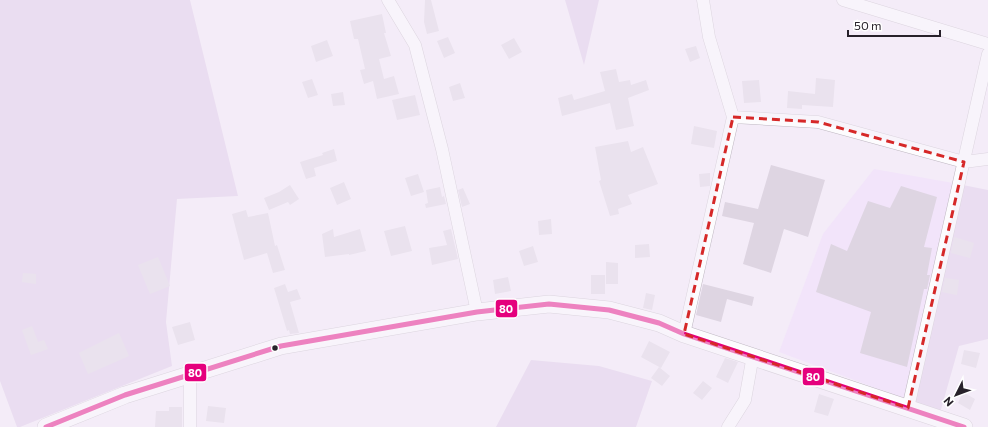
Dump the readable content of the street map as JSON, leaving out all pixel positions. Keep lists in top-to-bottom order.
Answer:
{
  "lines": ["transit line 80"],
  "scale_bar": "50 m",
  "north": "bottom left"
}
